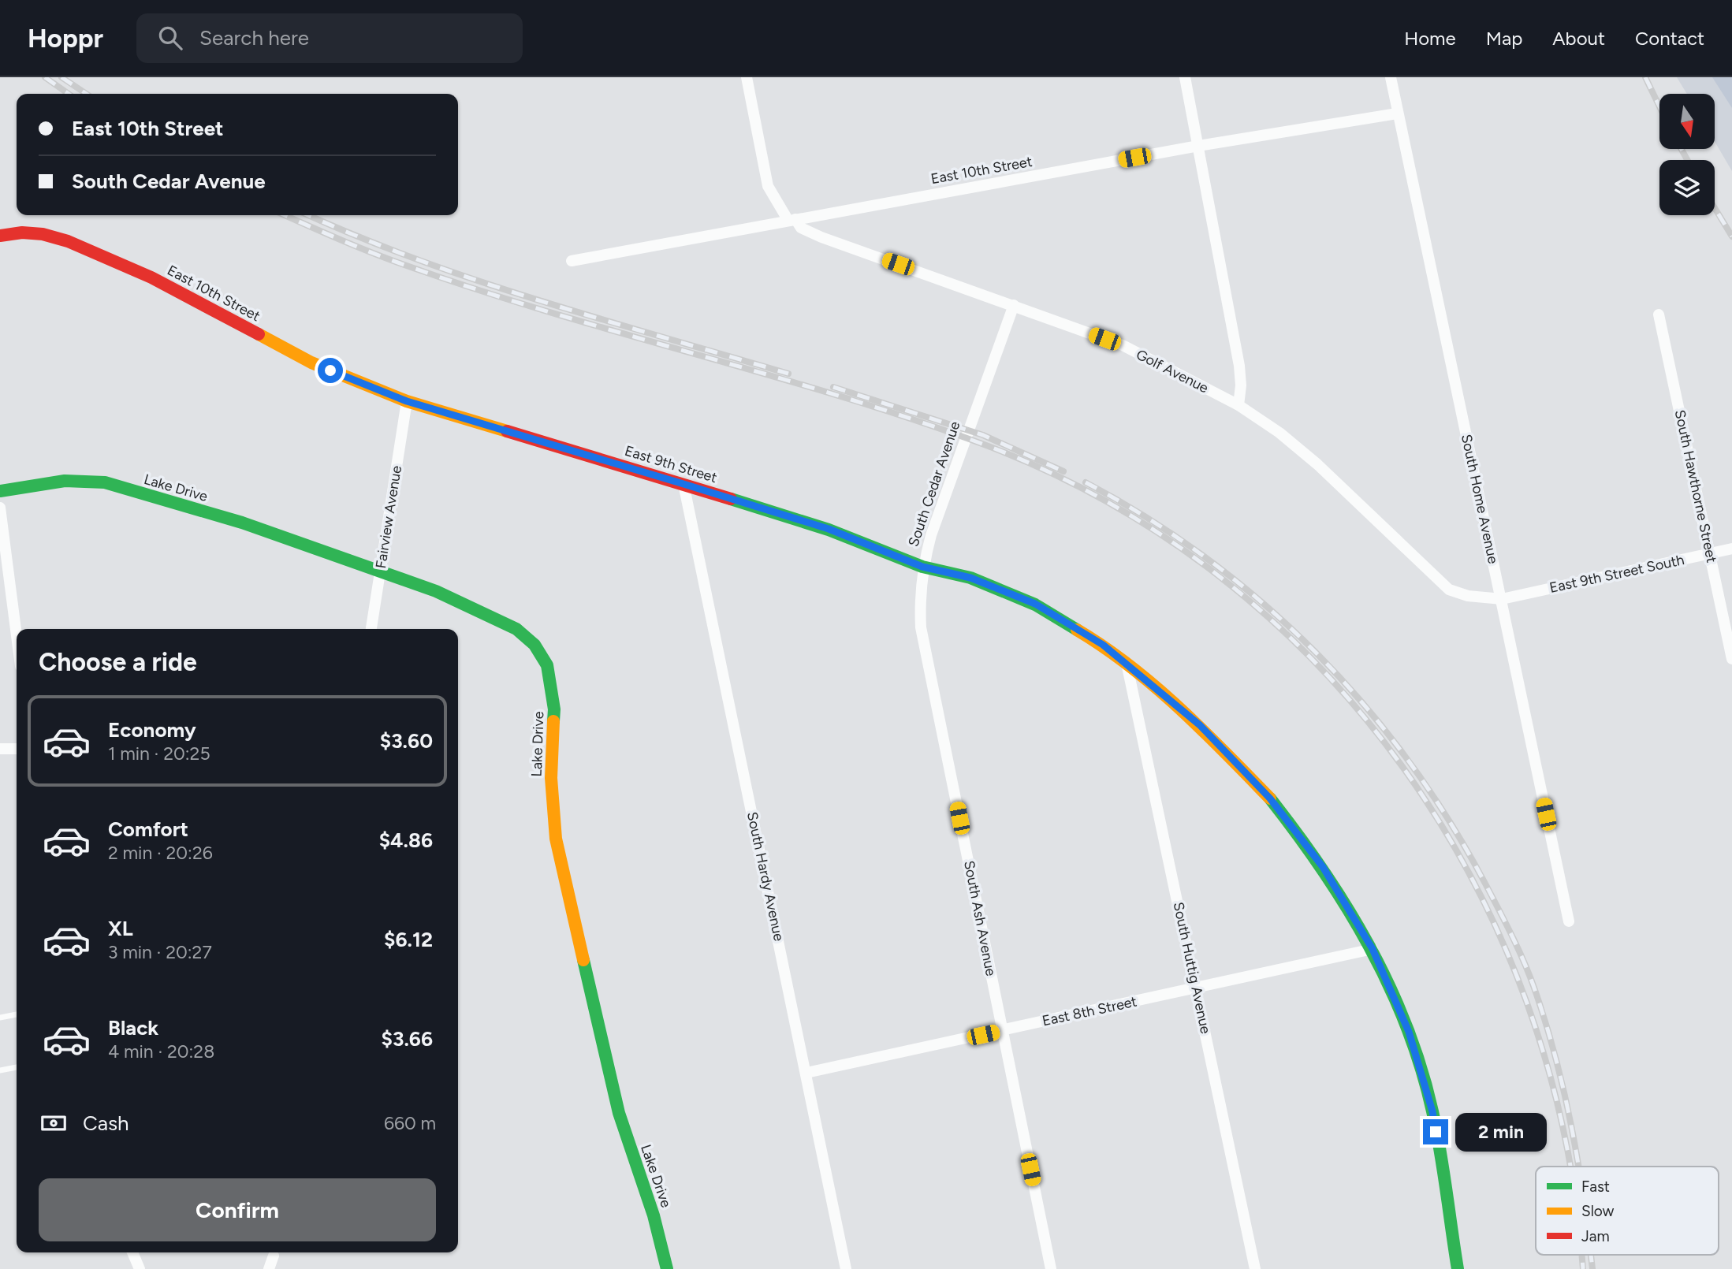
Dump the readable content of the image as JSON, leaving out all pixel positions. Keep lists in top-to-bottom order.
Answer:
{
  "streets": {
    "street": [
      "East 10th Street",
      "Golf Avenue",
      "East 9th Street",
      "South Cedar Avenue",
      "South Hawthorne Street",
      "Lake Drive",
      "South Home Avenue",
      "Fairview Avenue",
      "East 9th Street South",
      "South Hardy Avenue",
      "South Ash Avenue",
      "South Huttig Avenue",
      "East 8th Street"
    ]
  },
  "crossings": [
    ["East 10th Street", "Golf Avenue"],
    ["East 10th Street", "East 9th Street"],
    ["East 10th Street", "South Home Avenue"],
    ["East 10th Street", "Fairview Avenue"],
    ["Golf Avenue", "South Cedar Avenue"],
    ["Golf Avenue", "South Home Avenue"],
    ["Golf Avenue", "East 9th Street South"],
    ["East 9th Street", "South Cedar Avenue"],
    ["East 9th Street", "Fairview Avenue"],
    ["East 9th Street", "South Hardy Avenue"],
    ["East 9th Street", "South Ash Avenue"],
    ["South Cedar Avenue", "South Ash Avenue"],
    ["South Cedar Avenue", "South Huttig Avenue"],
    ["South Cedar Avenue", "East 8th Street"],
    ["South Hawthorne Street", "East 9th Street South"],
    ["Lake Drive", "Fairview Avenue"],
    ["South Home Avenue", "East 9th Street South"],
    ["South Hardy Avenue", "East 8th Street"],
    ["South Ash Avenue", "East 8th Street"],
    ["South Huttig Avenue", "East 8th Street"]
  ],
  "legend": ["Fast", "Slow", "Jam"],
  "north": "bottom",
  "page": {
    "header": "Hoppr",
    "search": "Search here",
    "nav": [
      "Home",
      "Map",
      "About",
      "Contact"
    ],
    "banner": ["East 10th Street", "South Cedar Avenue"],
    "heading": "Choose a ride",
    "list": [
      {
        "name": "Economy",
        "note": "1 min · 20:25",
        "value": "$3.60"
      },
      {
        "name": "Comfort",
        "note": "2 min · 20:26",
        "value": "$4.86"
      },
      {
        "name": "XL",
        "note": "3 min · 20:27",
        "value": "$6.12"
      },
      {
        "name": "Black",
        "note": "4 min · 20:28",
        "value": "$3.66"
      }
    ],
    "pay": ["Cash", "660 m"],
    "bubble": "2 min",
    "buttons": "Confirm"
  }
}
